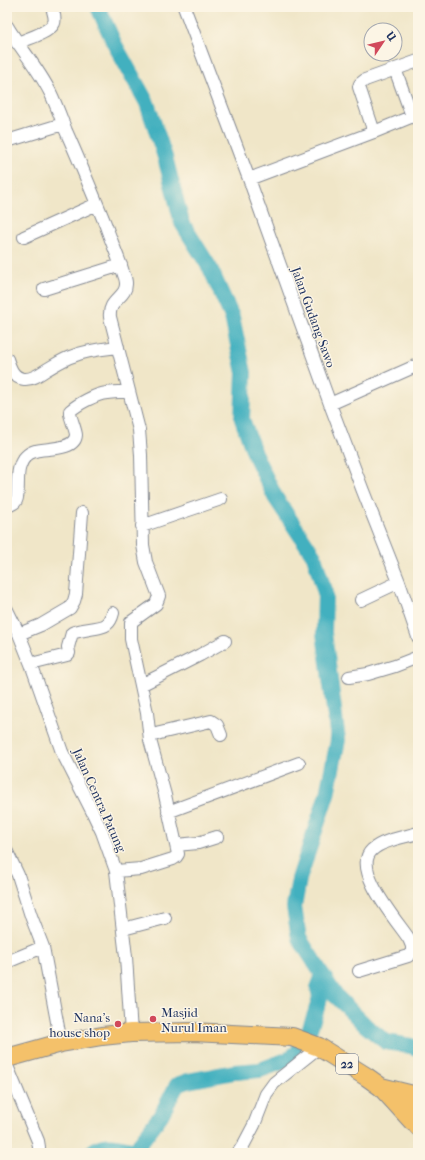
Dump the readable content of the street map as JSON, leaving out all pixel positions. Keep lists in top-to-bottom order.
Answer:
{
  "streets": {
    "highway": ["22"],
    "street": ["Jalan Gudang Sawo", "Jalan Centra Patung"]
  },
  "crossings": [
    ["Jalan Centra Patung", "22"]
  ],
  "places": ["Masjid Nurul Iman", "Nana's house shop"],
  "north": "top right"
}
